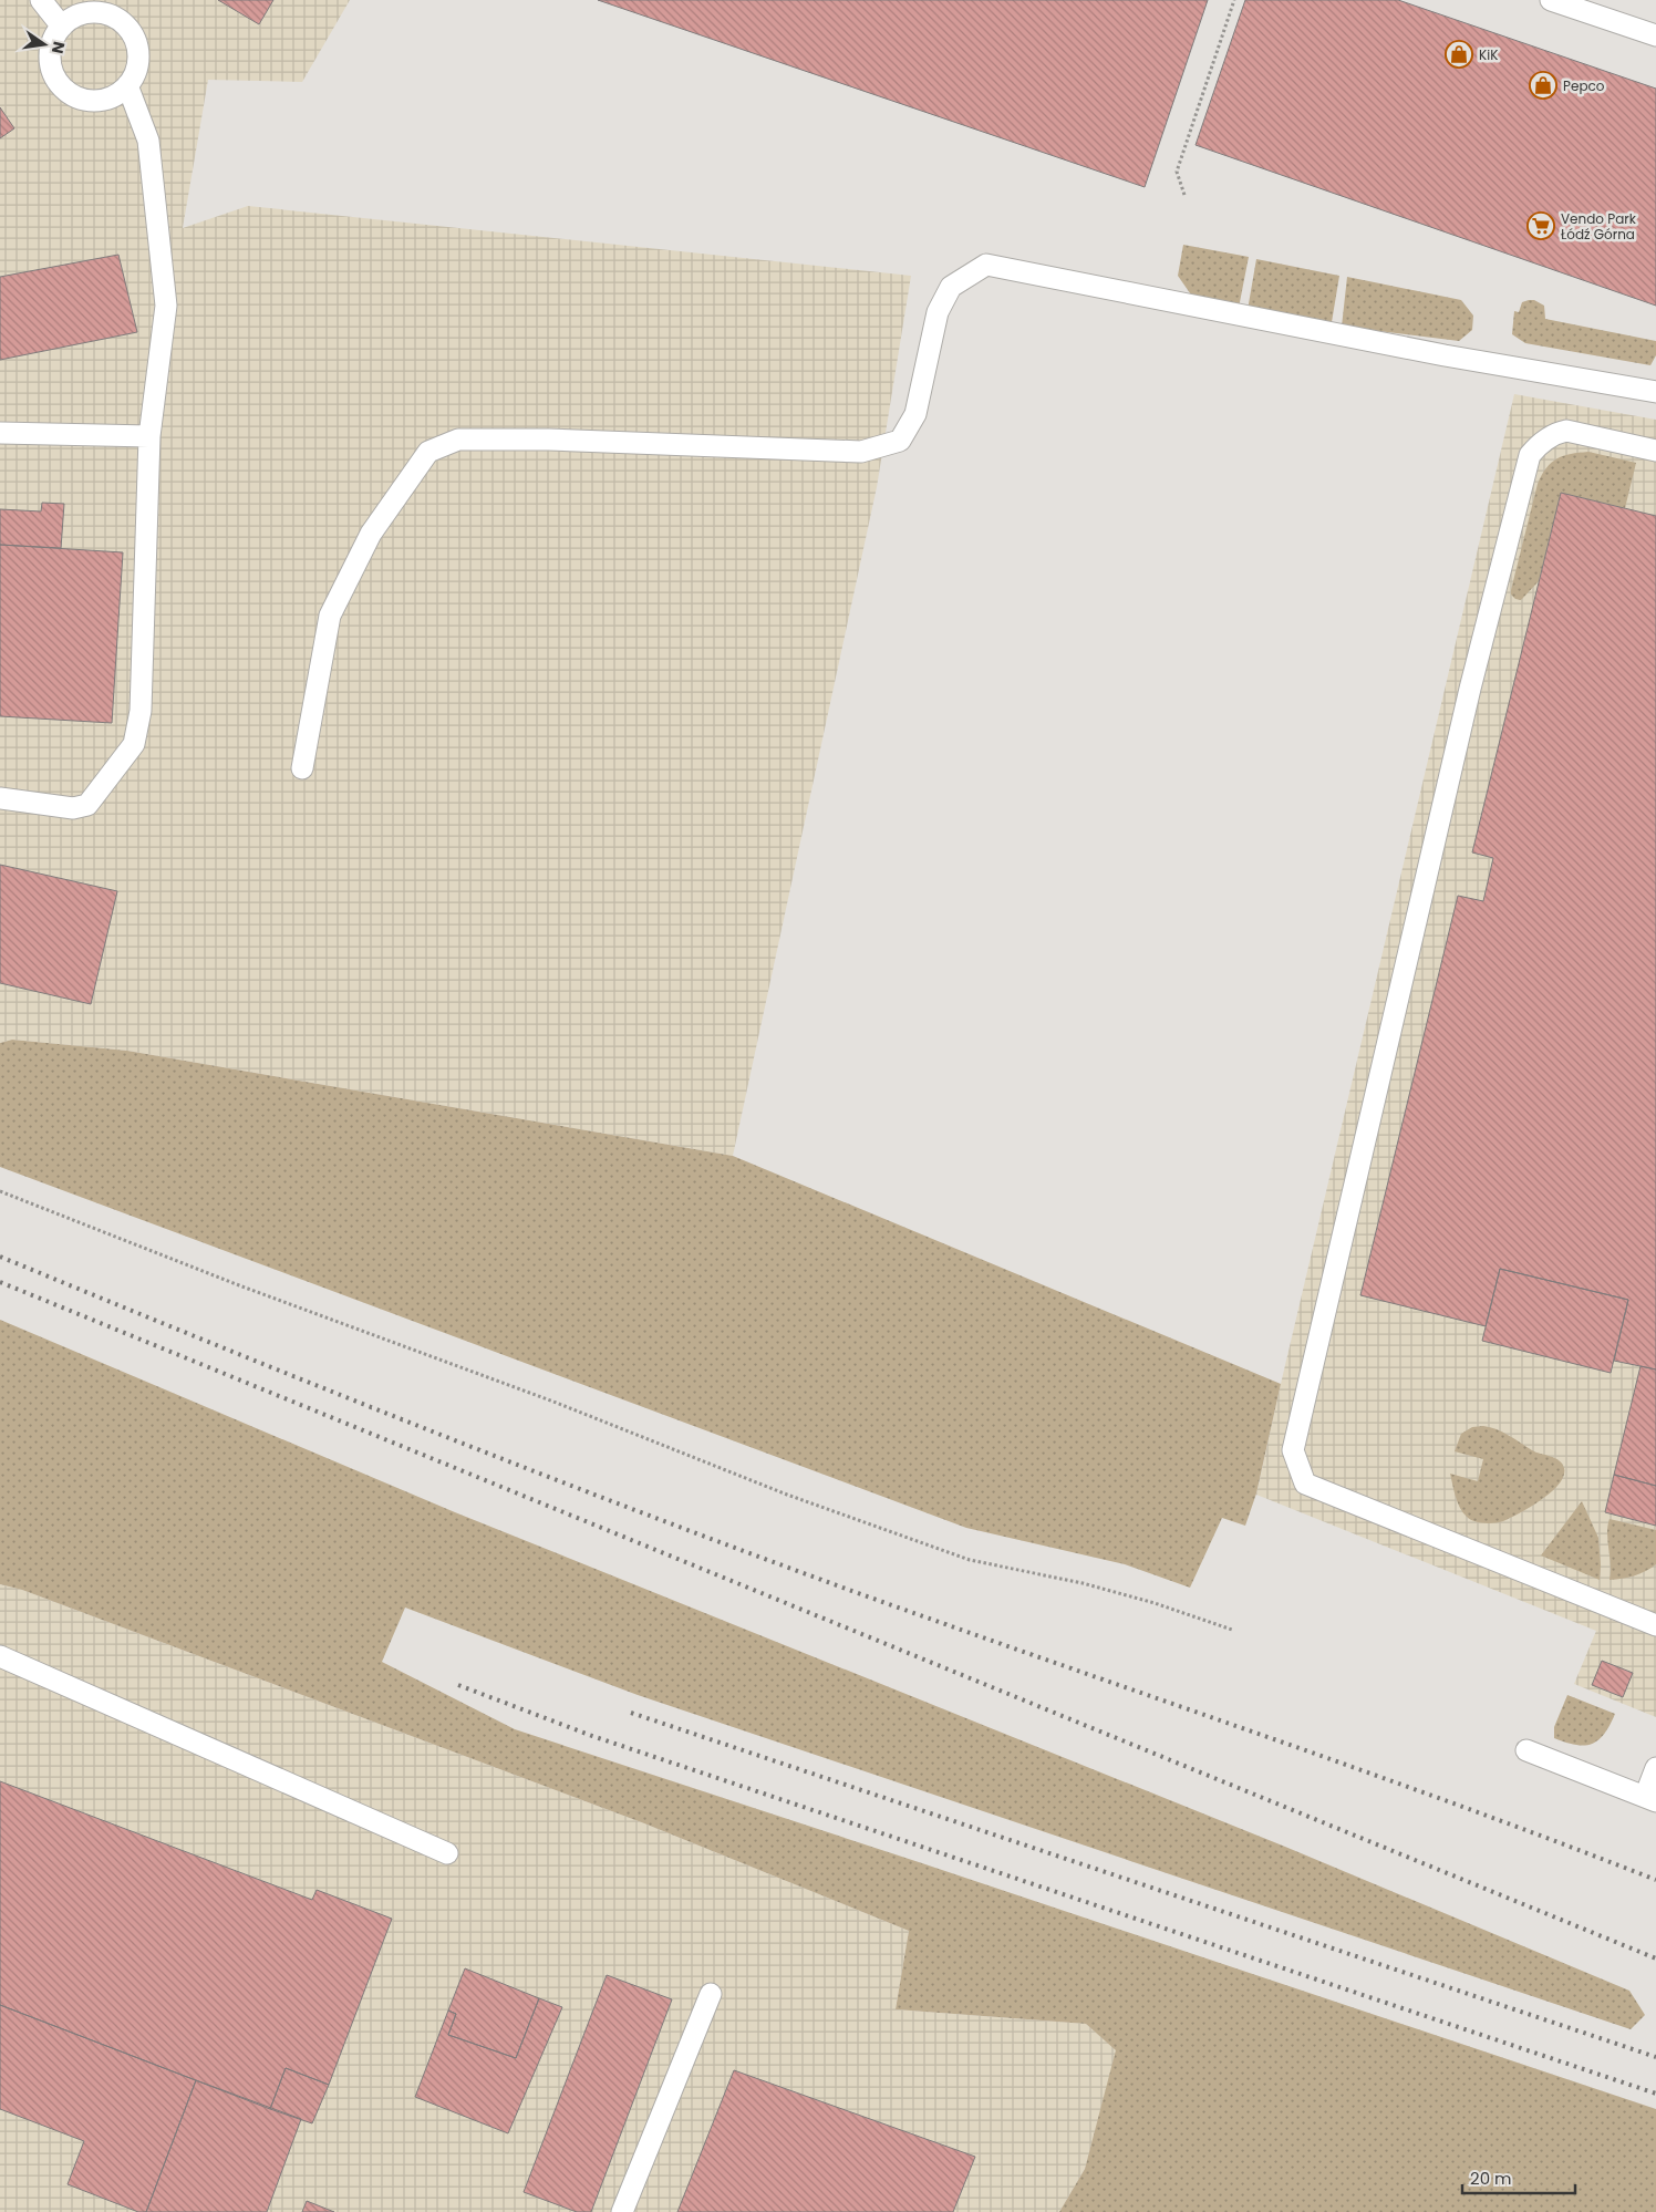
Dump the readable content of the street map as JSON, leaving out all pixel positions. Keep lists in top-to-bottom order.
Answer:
{
  "places": {
    "shop": ["KiK", "Pepco"],
    "supermarket": ["Vendo Park Łódź Górna"]
  },
  "scale_bar": "20 m",
  "north": "right"
}
